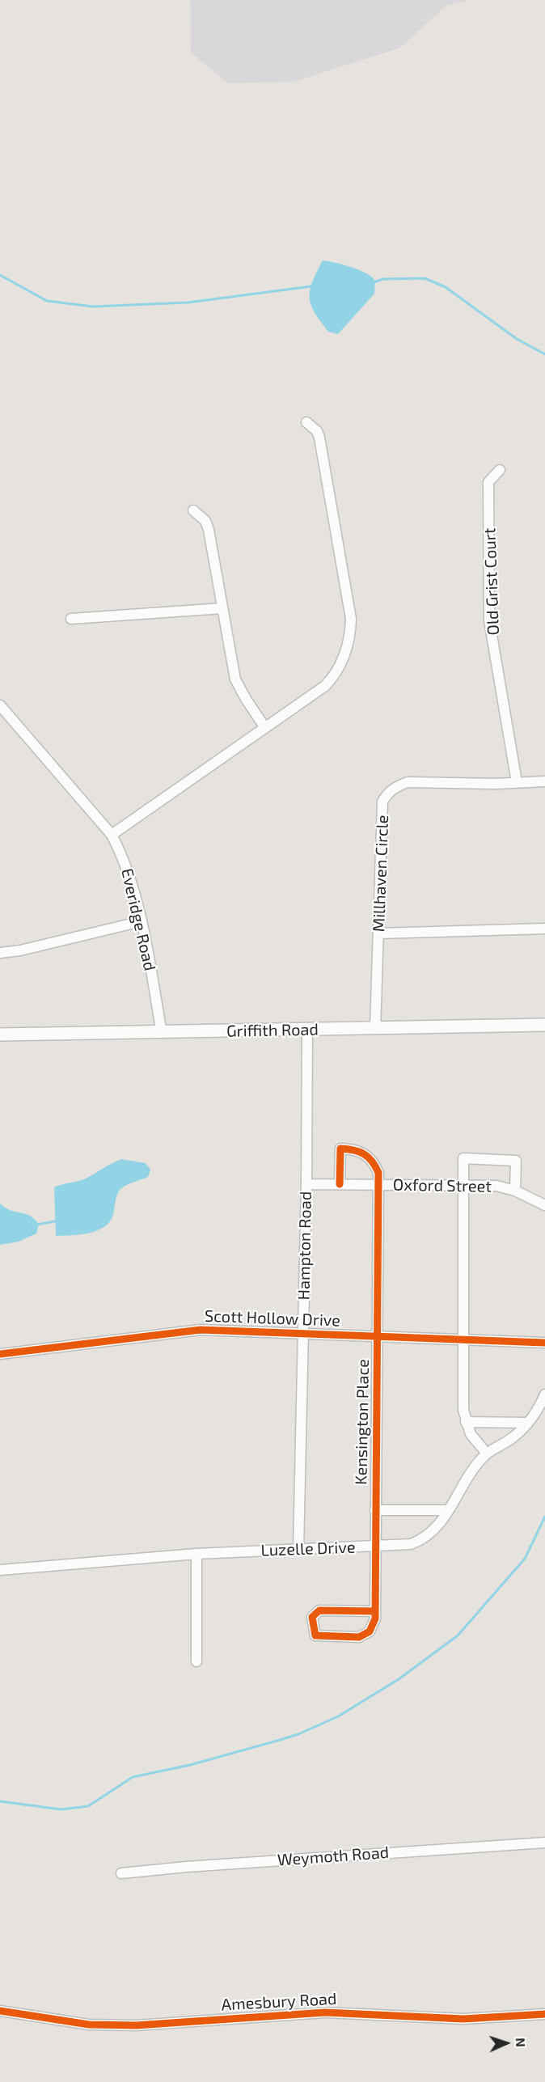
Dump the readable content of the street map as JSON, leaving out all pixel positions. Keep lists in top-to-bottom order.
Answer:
{
  "streets": {
    "street": [
      "Old Grist Court",
      "Millhaven Circle",
      "Everidge Road",
      "Griffith Road",
      "Oxford Street",
      "Hampton Road",
      "Scott Hollow Drive",
      "Kensington Place",
      "Luzelle Drive",
      "Weymoth Road",
      "Amesbury Road"
    ]
  },
  "crossings": [
    ["Old Grist Court", "Millhaven Circle"],
    ["Millhaven Circle", "Griffith Road"],
    ["Everidge Road", "Griffith Road"],
    ["Griffith Road", "Hampton Road"],
    ["Oxford Street", "Hampton Road"],
    ["Oxford Street", "Kensington Place"],
    ["Hampton Road", "Scott Hollow Drive"],
    ["Hampton Road", "Luzelle Drive"],
    ["Scott Hollow Drive", "Kensington Place"],
    ["Kensington Place", "Luzelle Drive"]
  ],
  "north": "right"
}
